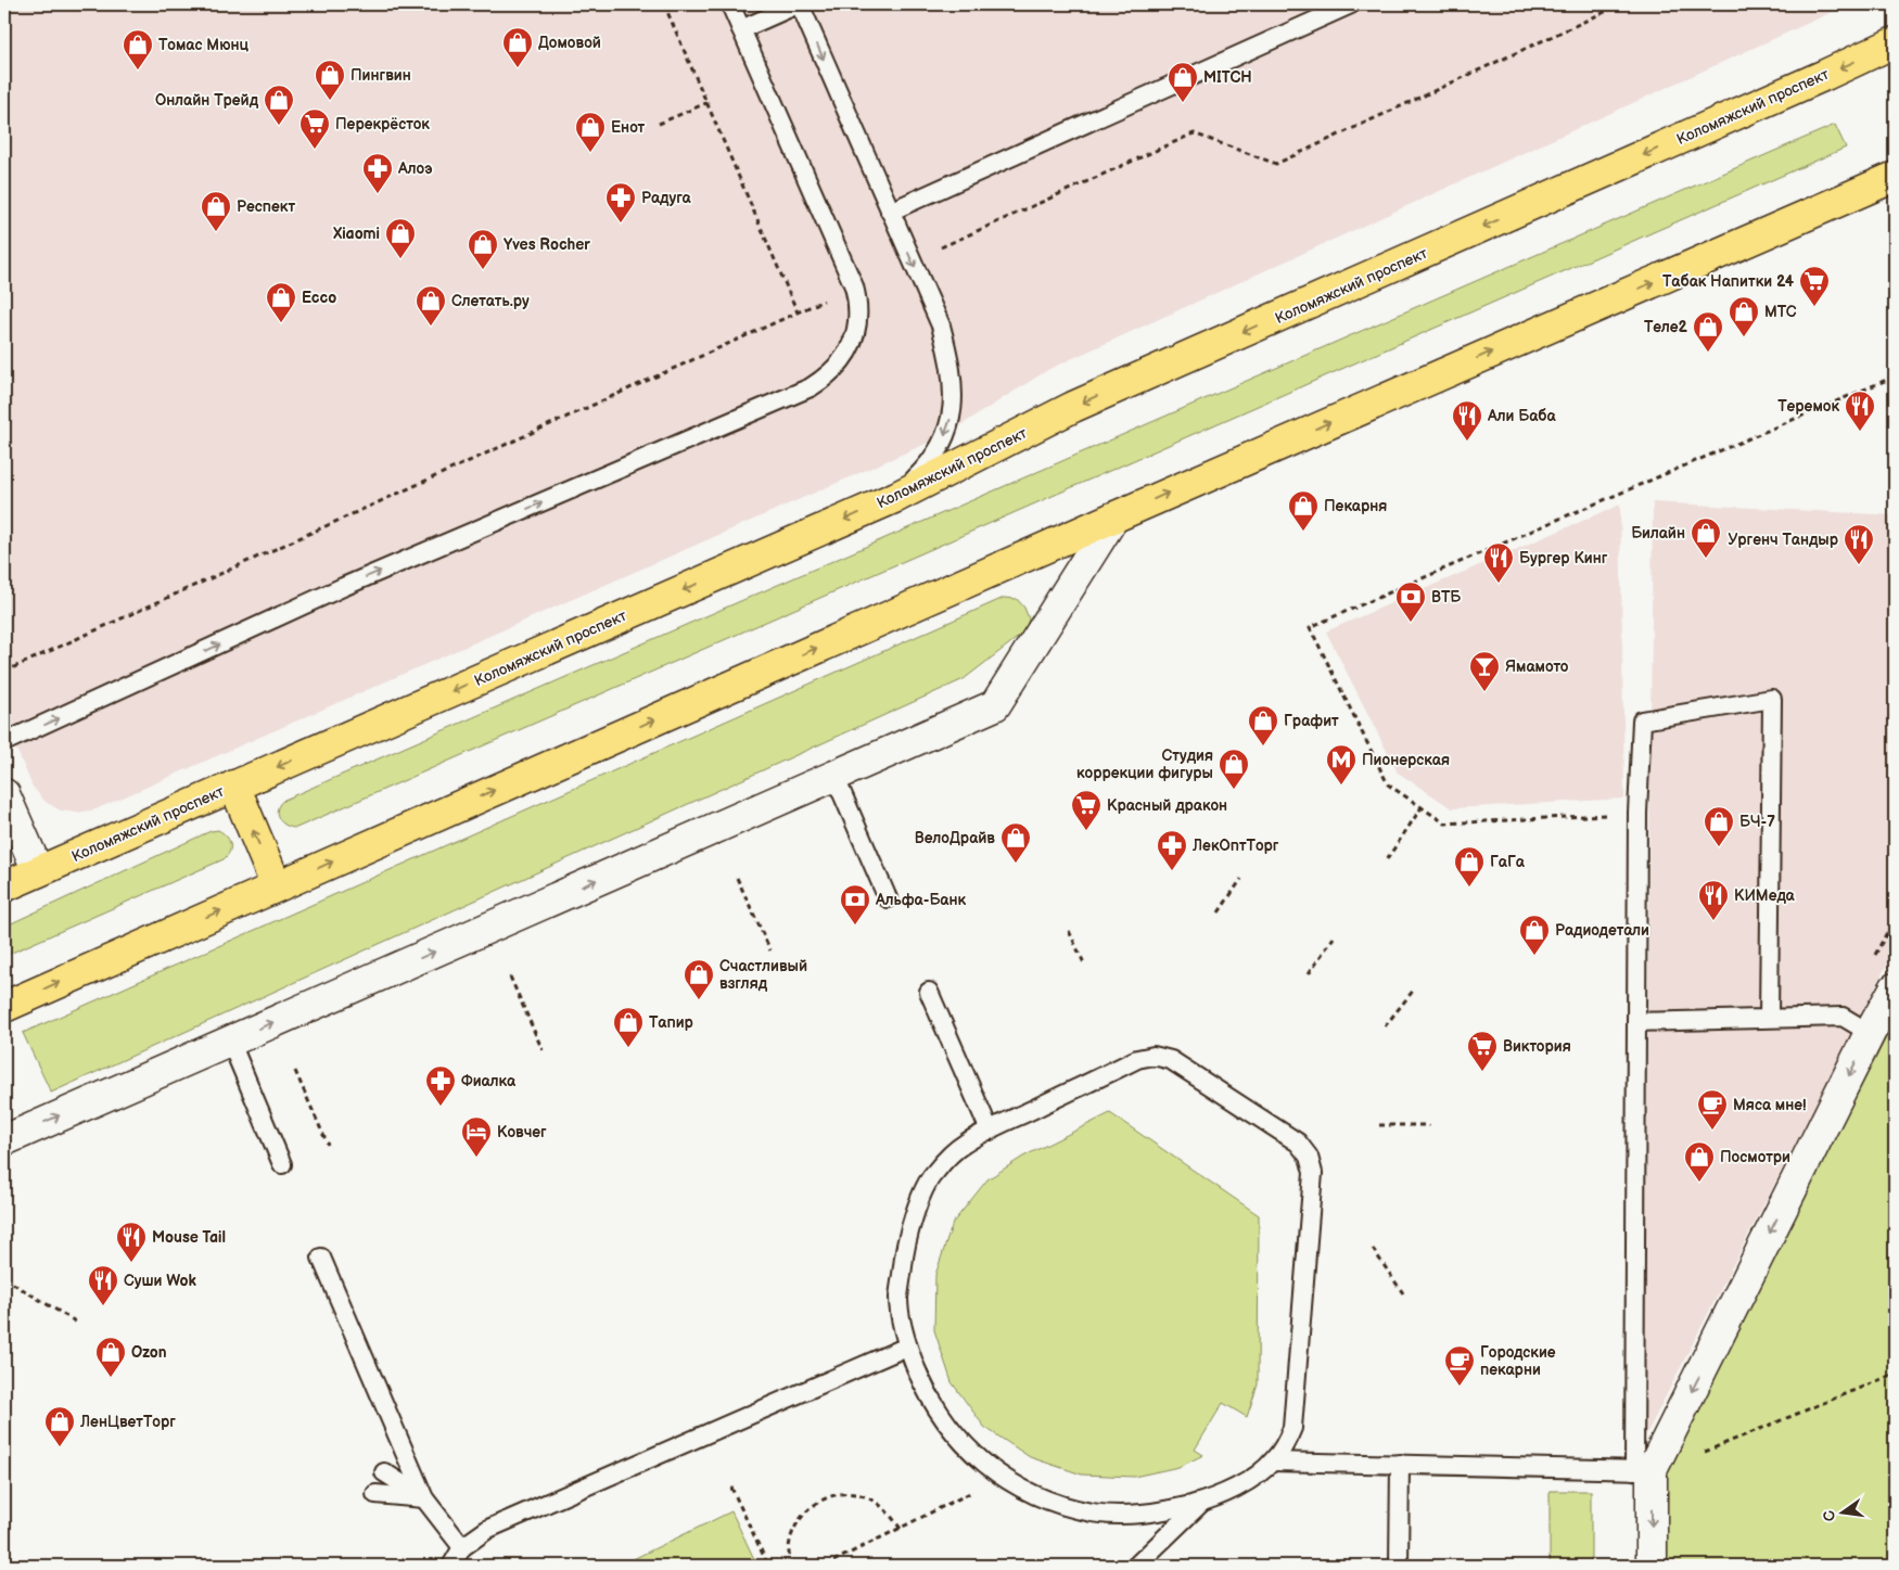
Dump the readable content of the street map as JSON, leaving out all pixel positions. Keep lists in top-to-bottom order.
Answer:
{
  "streets": {
    "main road": ["Коломяжский проспект"]
  },
  "places": {
    "shop": [
      "Домовой",
      "Томас Мюнц",
      "Пингвин",
      "MITCH",
      "Онлайн Трейд",
      "Енот",
      "Респект",
      "Xiaomi",
      "Yves Rocher",
      "Ecco",
      "Слетать.ру",
      "МТС",
      "Теле2",
      "Пекарня",
      "Билайн",
      "Графит",
      "Студия коррекции фигуры",
      "БЧ-7",
      "ВелоДрайв",
      "ГаГа",
      "Радиодетали",
      "Счастливый взгляд",
      "Тапир",
      "Посмотри",
      "Ozon",
      "ЛенЦветТорг"
    ],
    "supermarket": [
      "Перекрёсток",
      "Табак Напитки 24",
      "Красный дракон",
      "Виктория"
    ],
    "pharmacy": [
      "Алоэ",
      "Радуга",
      "ЛекОптТорг",
      "Фиалка"
    ],
    "restaurant": [
      "Теремок",
      "Али Баба",
      "Ургенч Тандыр",
      "Бургер Кинг",
      "КИМеда",
      "Mouse Tail",
      "Суши Wok"
    ],
    "bank": ["ВТБ", "Альфа-Банк"],
    "bar": ["Ямамото"],
    "metro station": ["Пионерская"],
    "cafe": ["Мяса мне!", "Городские пекарни"],
    "hotel": ["Ковчег"]
  },
  "north": "left"
}
